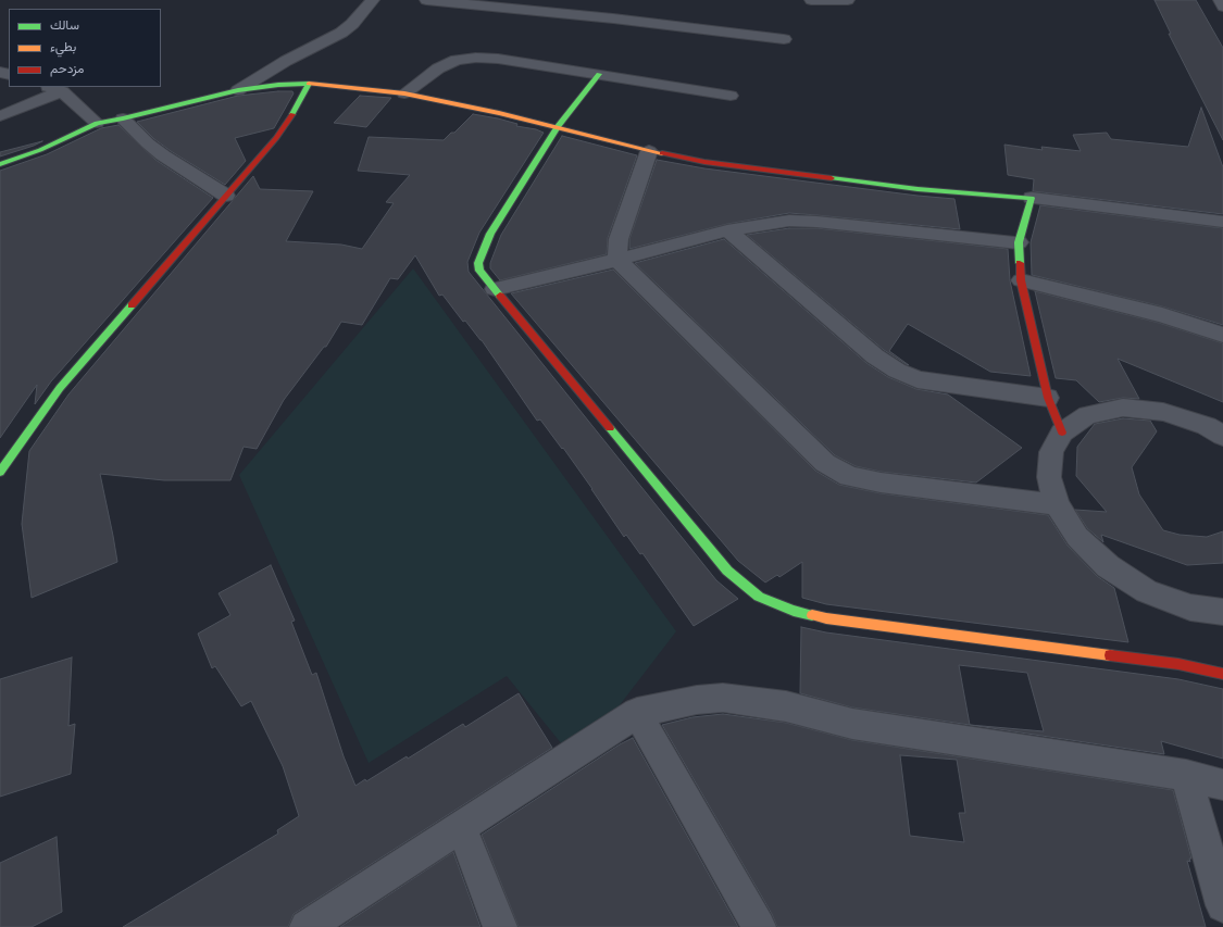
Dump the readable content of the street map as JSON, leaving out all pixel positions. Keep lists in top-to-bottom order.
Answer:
{
  "legend": ["سالك", "بطيء", "مزدحم"]
}
